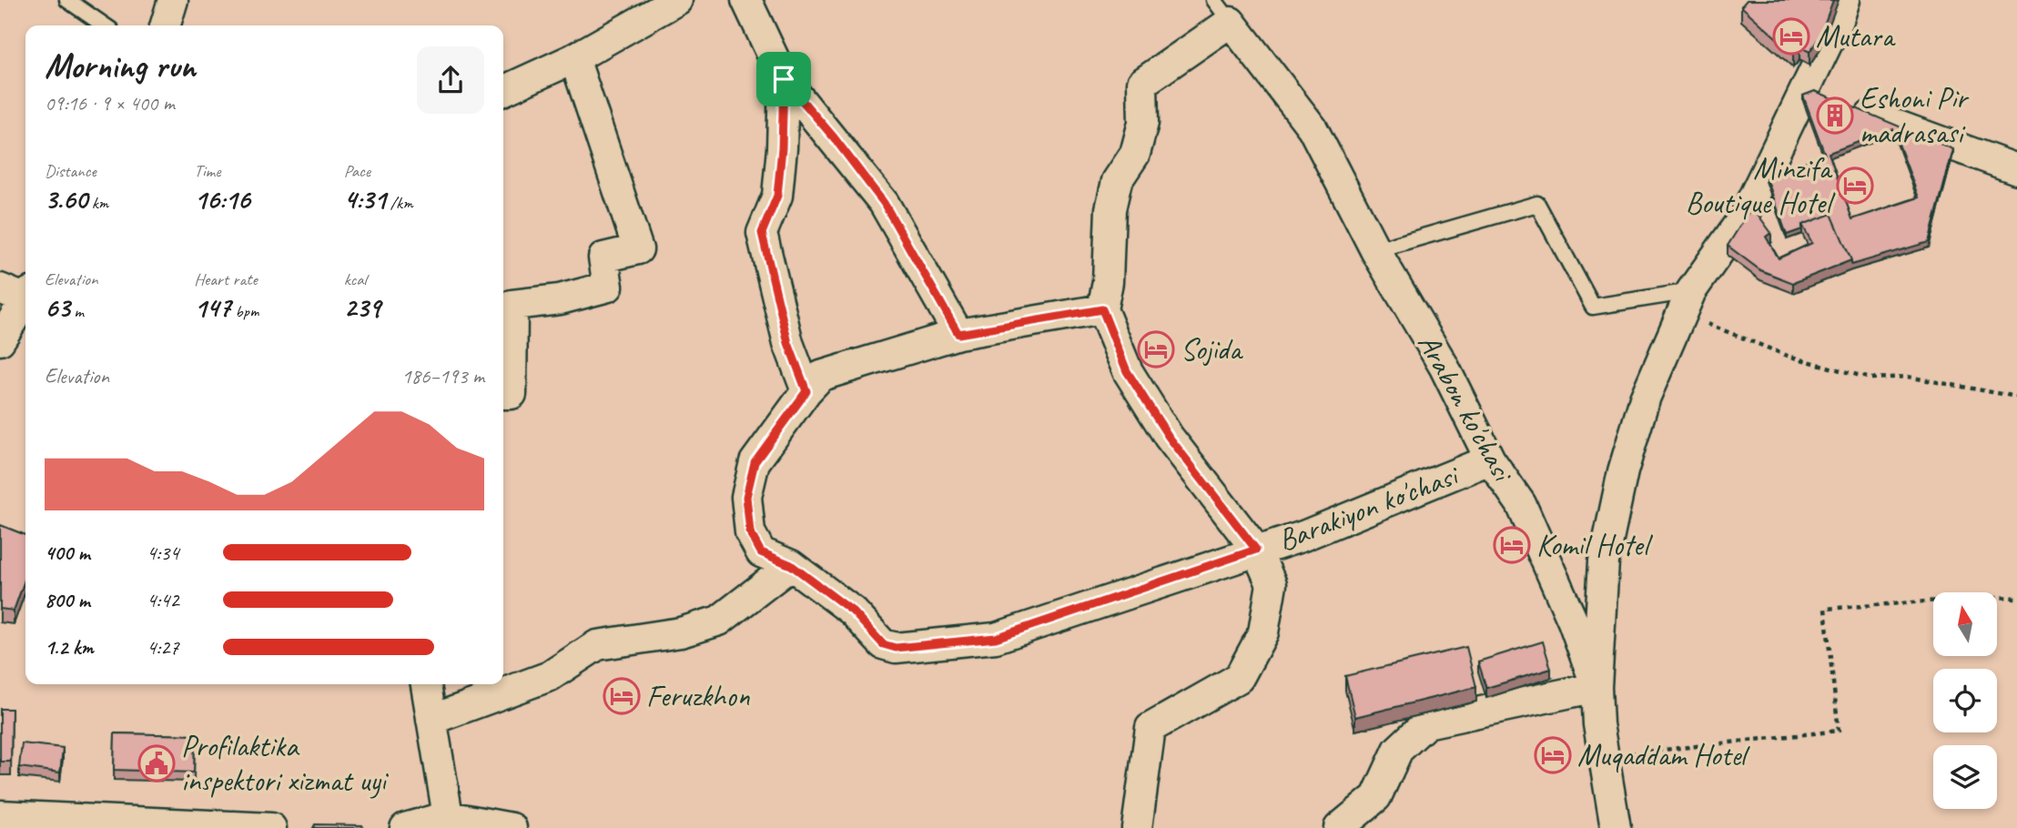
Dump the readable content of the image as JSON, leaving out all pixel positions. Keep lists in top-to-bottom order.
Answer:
{
  "streets": {
    "street": ["Arabon ko'chasi", "Barakiyon ko'chasi"]
  },
  "crossings": [
    ["Arabon ko'chasi", "Barakiyon ko'chasi"]
  ],
  "places": {
    "hotel": [
      "Mutara",
      "Minzifa Boutique Hotel",
      "Sojida",
      "Komil Hotel",
      "Feruzkhon",
      "Muqaddam Hotel"
    ],
    "building": ["Eshoni Pir madrasasi"],
    "public building": ["Profilaktika inspektori xizmat uyi"]
  },
  "north": "top",
  "page": {
    "heading": ["Morning run", "09:16 · 9 × 400 m"],
    "stats": [
      ["Distance", "3.60 km"],
      ["Time", "16:16"],
      ["Pace", "4:31 /km"],
      ["Elevation", "63 m"],
      ["Heart rate", "147 bpm"],
      ["kcal", "239"]
    ],
    "chart": ["Elevation", "186–193 m"],
    "list": [
      {
        "name": "400 m",
        "note": "4:34"
      },
      {
        "name": "800 m",
        "note": "4:42"
      },
      {
        "name": "1.2 km",
        "note": "4:27"
      }
    ]
  }
}
